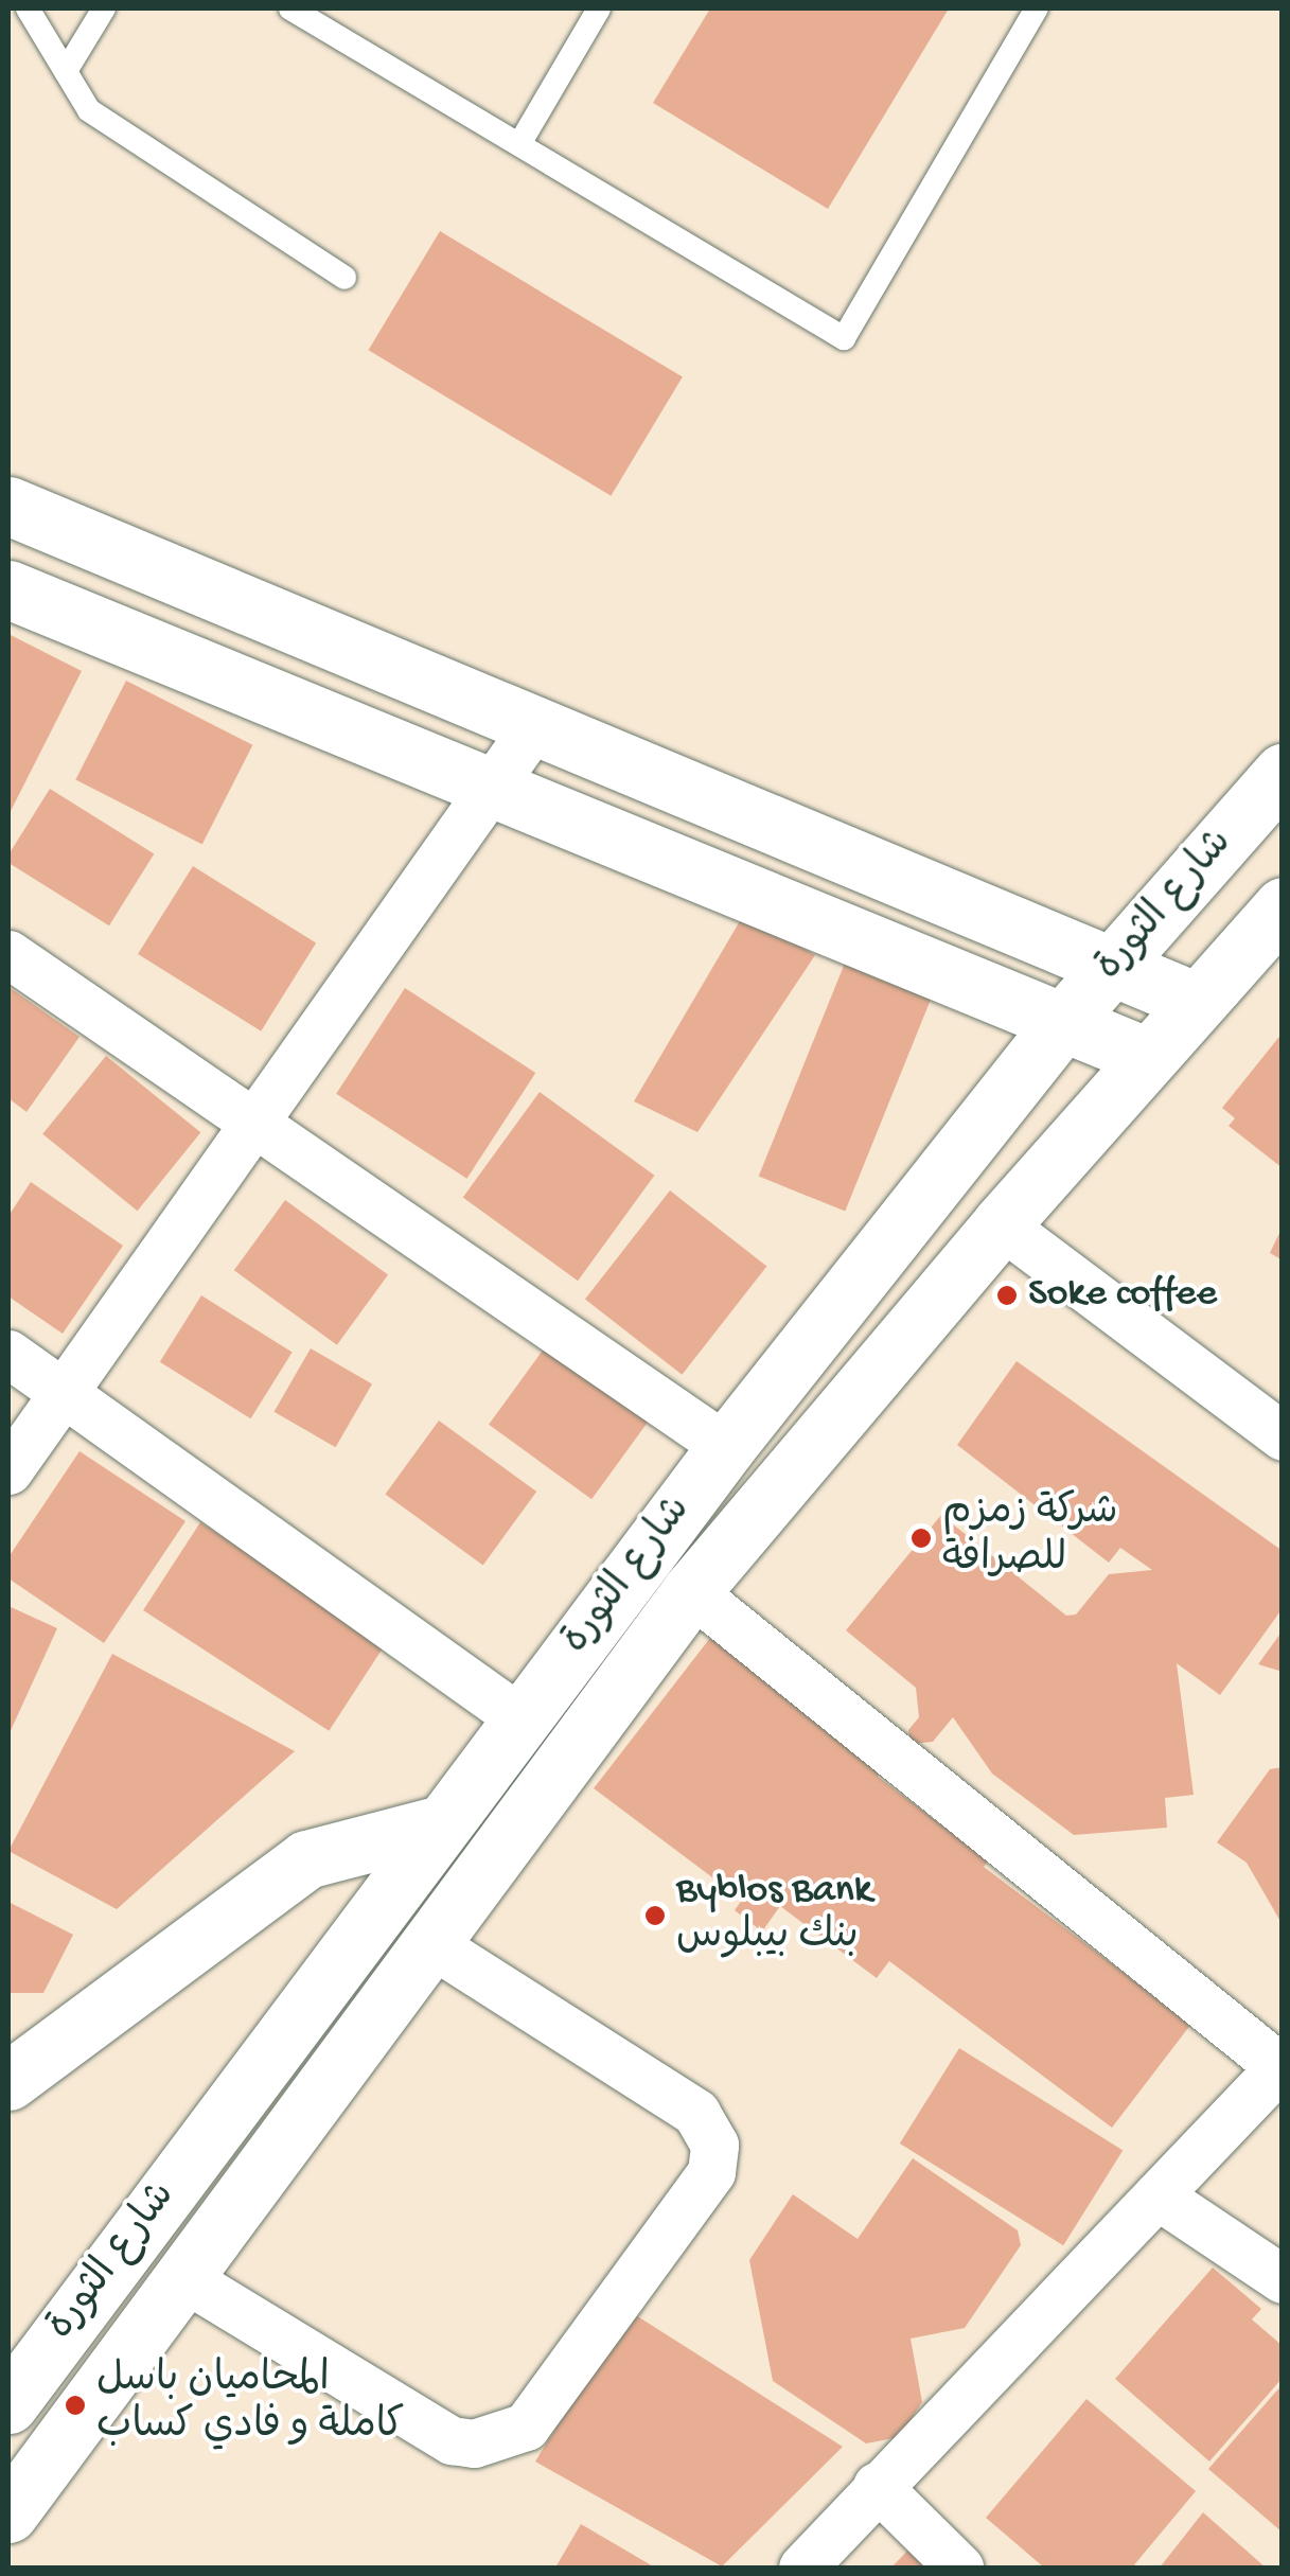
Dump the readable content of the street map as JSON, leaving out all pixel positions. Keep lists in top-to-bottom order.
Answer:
{
  "streets": {
    "main road": ["شارع الثورة"]
  },
  "places": [
    "Soke coffee",
    "شركة زمزم للصرافة",
    "Byblos Bank بنك بيبلوس",
    "المحاميان باسل كاملة و فادي كساب"
  ]
}
